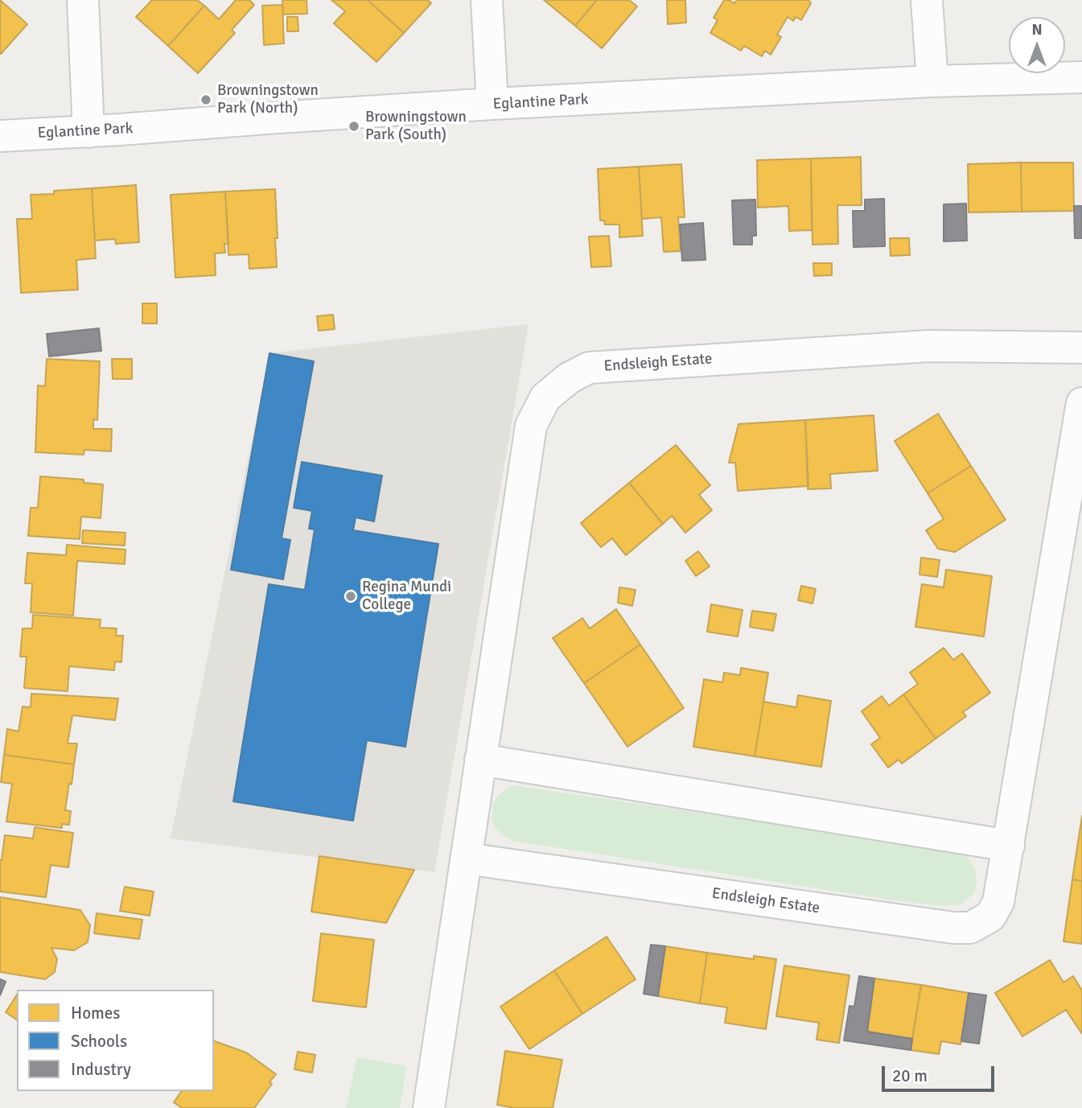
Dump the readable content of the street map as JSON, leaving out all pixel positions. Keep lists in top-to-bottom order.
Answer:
{
  "streets": {
    "street": ["Eglantine Park", "Endsleigh Estate"]
  },
  "places": ["Browningstown Park (North)", "Browningstown Park (South)", "Regina Mundi College"],
  "legend": ["Homes", "Schools", "Industry"],
  "scale_bar": "20 m",
  "north": "top"
}
